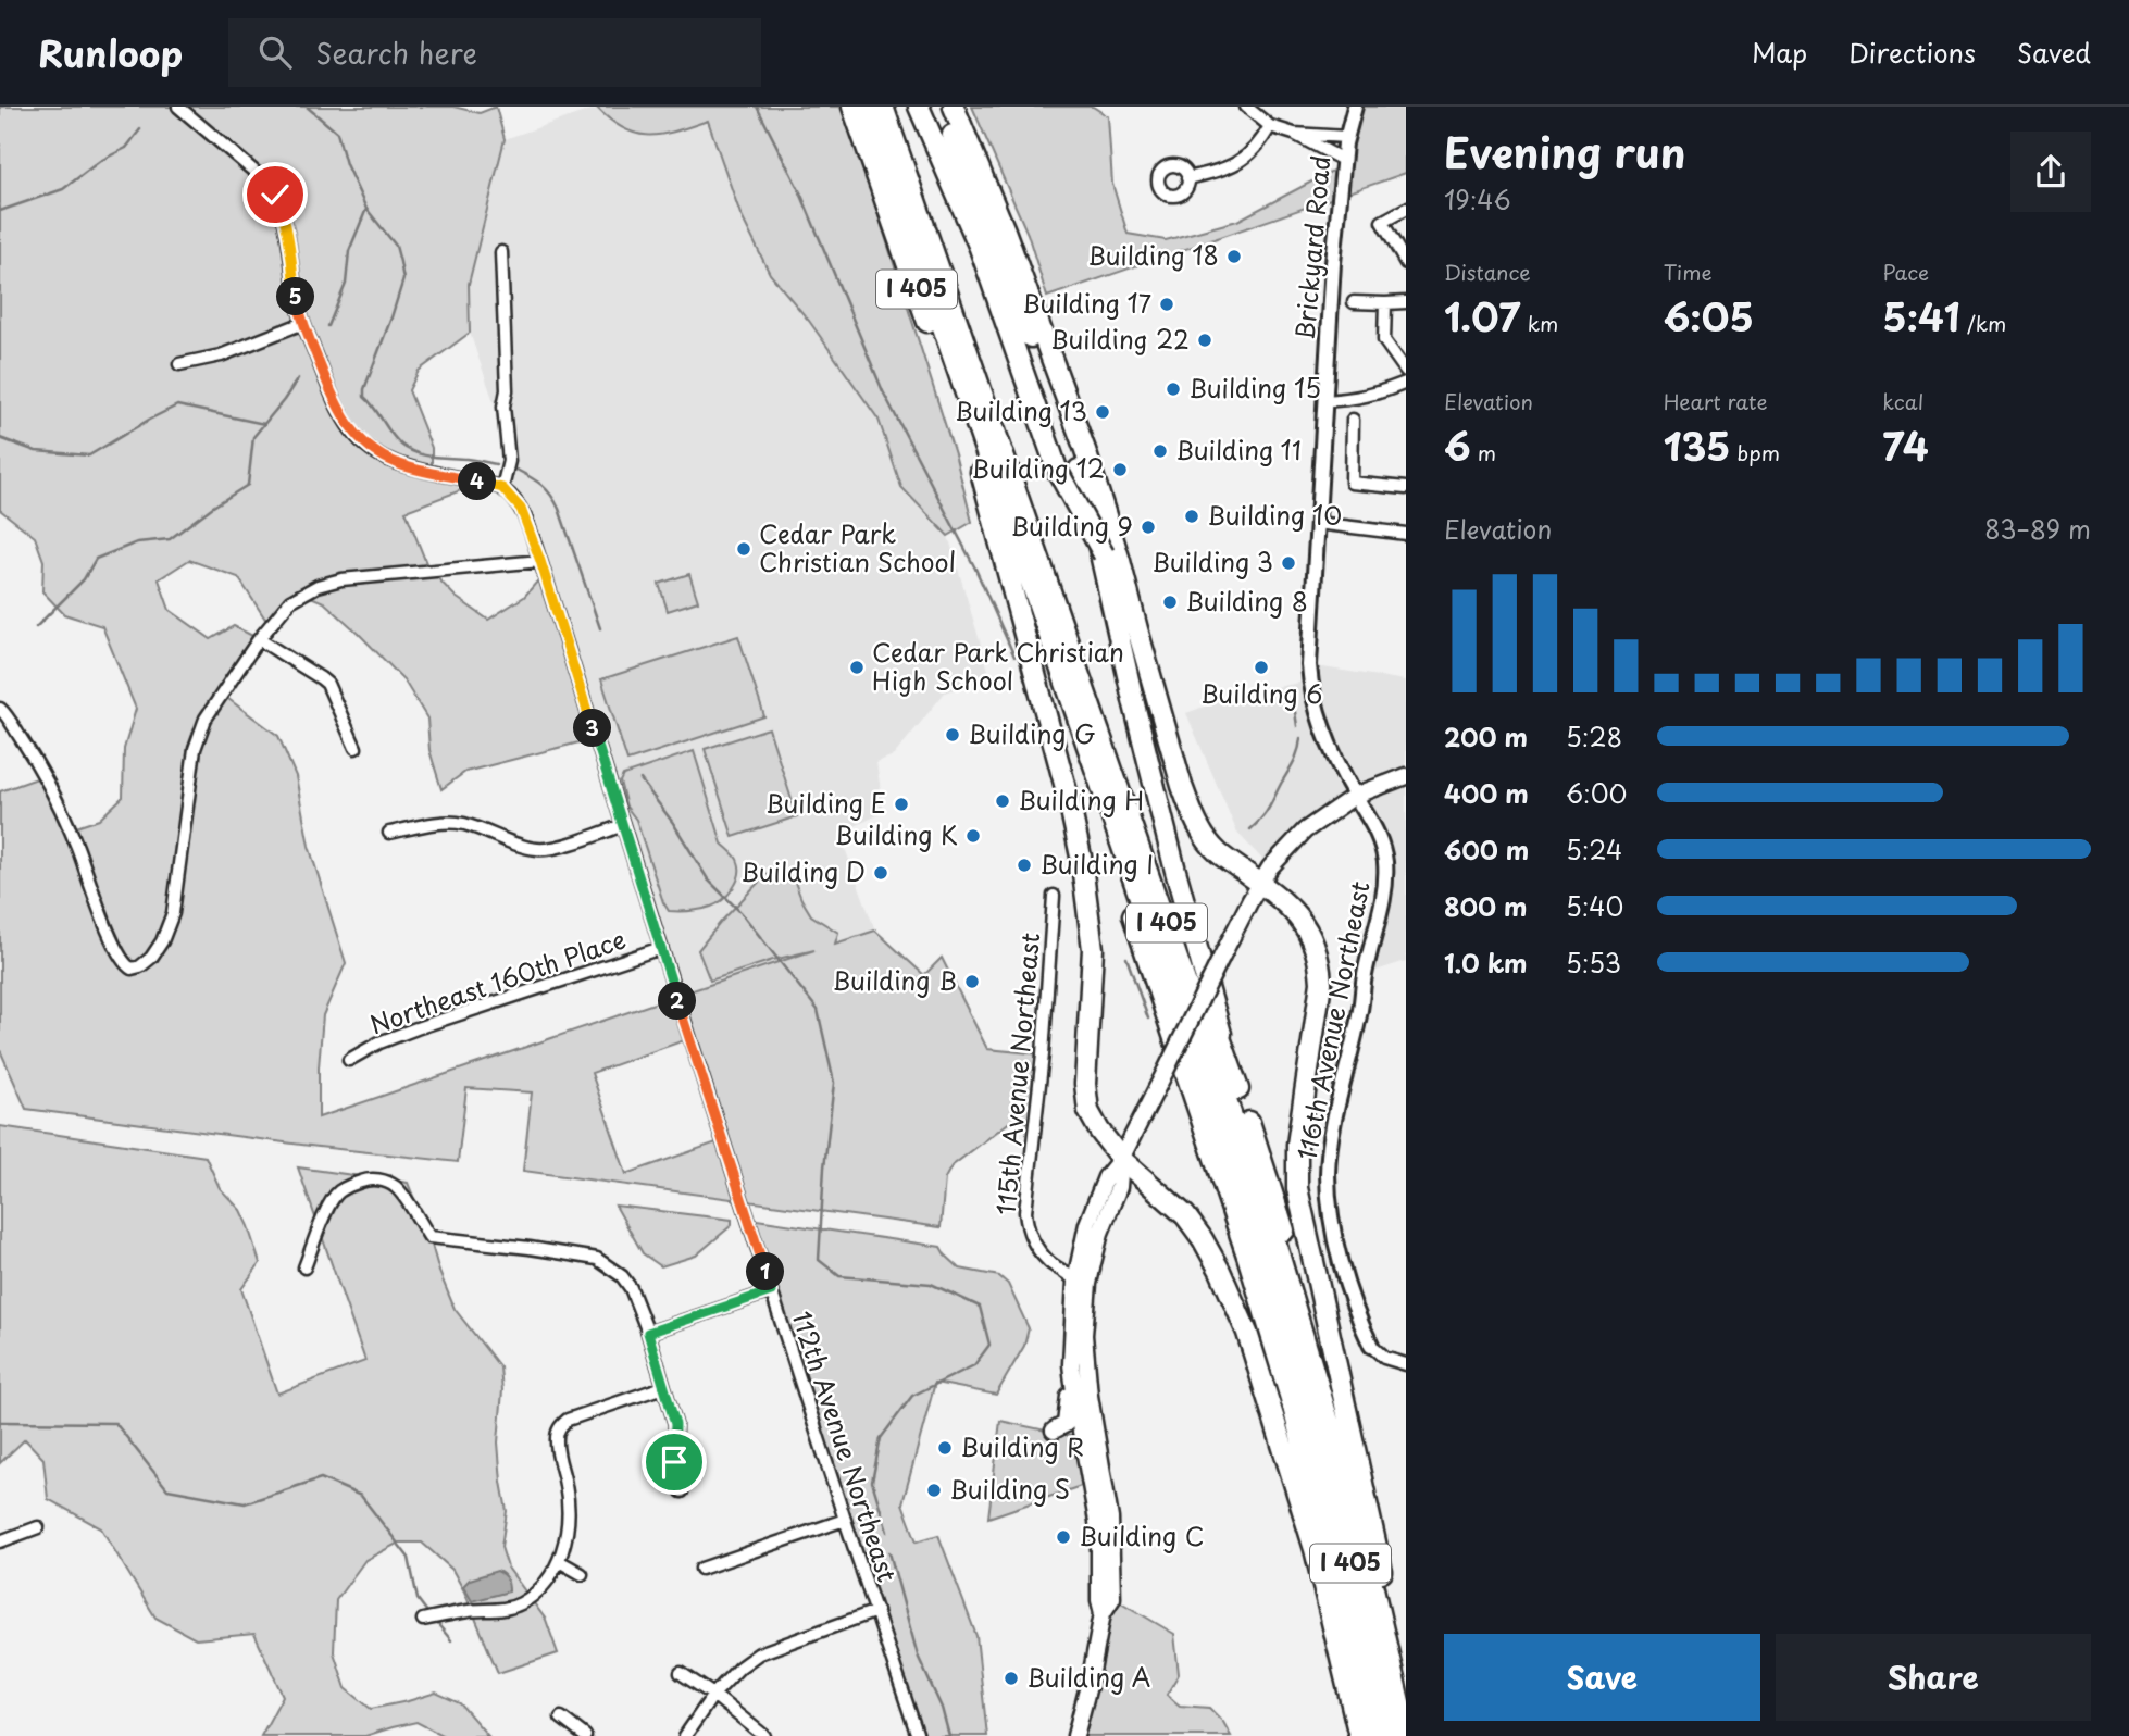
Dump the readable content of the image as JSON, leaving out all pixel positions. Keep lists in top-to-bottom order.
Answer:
{
  "streets": {
    "highway": ["I 405"],
    "street": [
      "Brickyard Road",
      "Northeast 160th Place",
      "116th Avenue Northeast",
      "115th Avenue Northeast",
      "112th Avenue Northeast"
    ]
  },
  "crossings": [
    ["Brickyard Road", "116th Avenue Northeast"],
    ["Northeast 160th Place", "112th Avenue Northeast"]
  ],
  "places": [
    "Building 18",
    "Building 17",
    "Building 22",
    "Building 15",
    "Building 13",
    "Building 11",
    "Building 12",
    "Building 10",
    "Building 9",
    "Cedar Park Christian School",
    "Building 3",
    "Building 8",
    "Cedar Park Christian High School",
    "Building 6",
    "Building G",
    "Building H",
    "Building E",
    "Building K",
    "Building I",
    "Building D",
    "Building B",
    "Building R",
    "Building S",
    "Building C",
    "Building A"
  ],
  "page": {
    "header": "Runloop",
    "search": "Search here",
    "nav": ["Map", "Directions", "Saved"],
    "heading": ["Evening run", "19:46"],
    "stats": [
      ["Distance", "1.07 km"],
      ["Time", "6:05"],
      ["Pace", "5:41 /km"],
      ["Elevation", "6 m"],
      ["Heart rate", "135 bpm"],
      ["kcal", "74"]
    ],
    "pins": [
      "5",
      "4",
      "3",
      "2",
      "1"
    ],
    "chart": ["Elevation", "83–89 m"],
    "list": [
      {
        "name": "200 m",
        "note": "5:28"
      },
      {
        "name": "400 m",
        "note": "6:00"
      },
      {
        "name": "600 m",
        "note": "5:24"
      },
      {
        "name": "800 m",
        "note": "5:40"
      },
      {
        "name": "1.0 km",
        "note": "5:53"
      }
    ],
    "buttons": ["Save", "Share"]
  }
}
